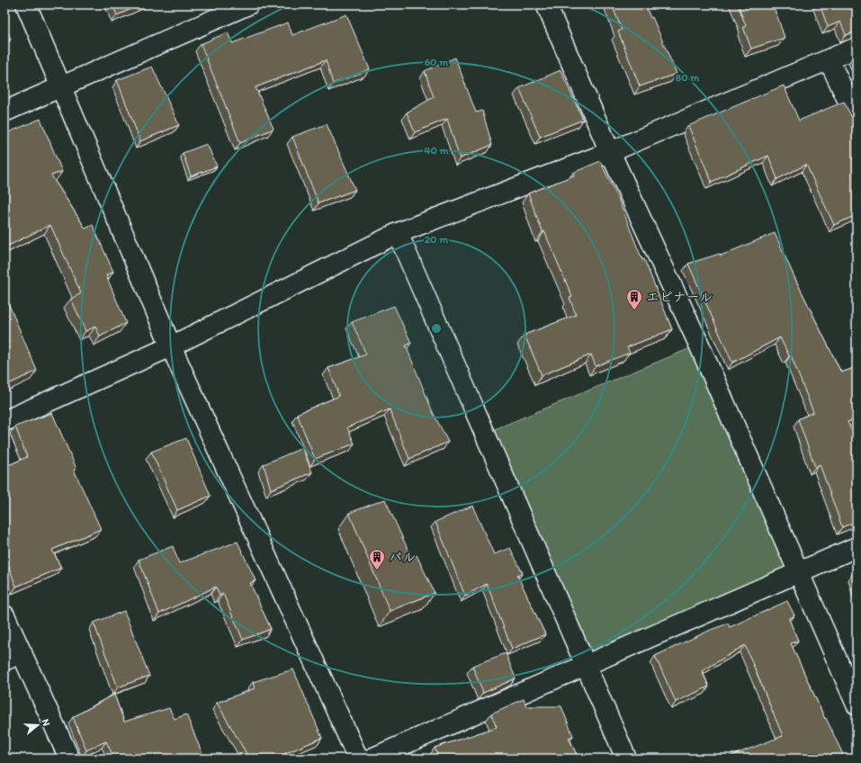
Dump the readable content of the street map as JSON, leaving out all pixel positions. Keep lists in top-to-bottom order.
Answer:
{
  "places": {
    "building": ["エピナール", "パル"]
  },
  "north": "right",
  "rings": [
    "60 m",
    "80 m",
    "40 m",
    "20 m"
  ]
}
